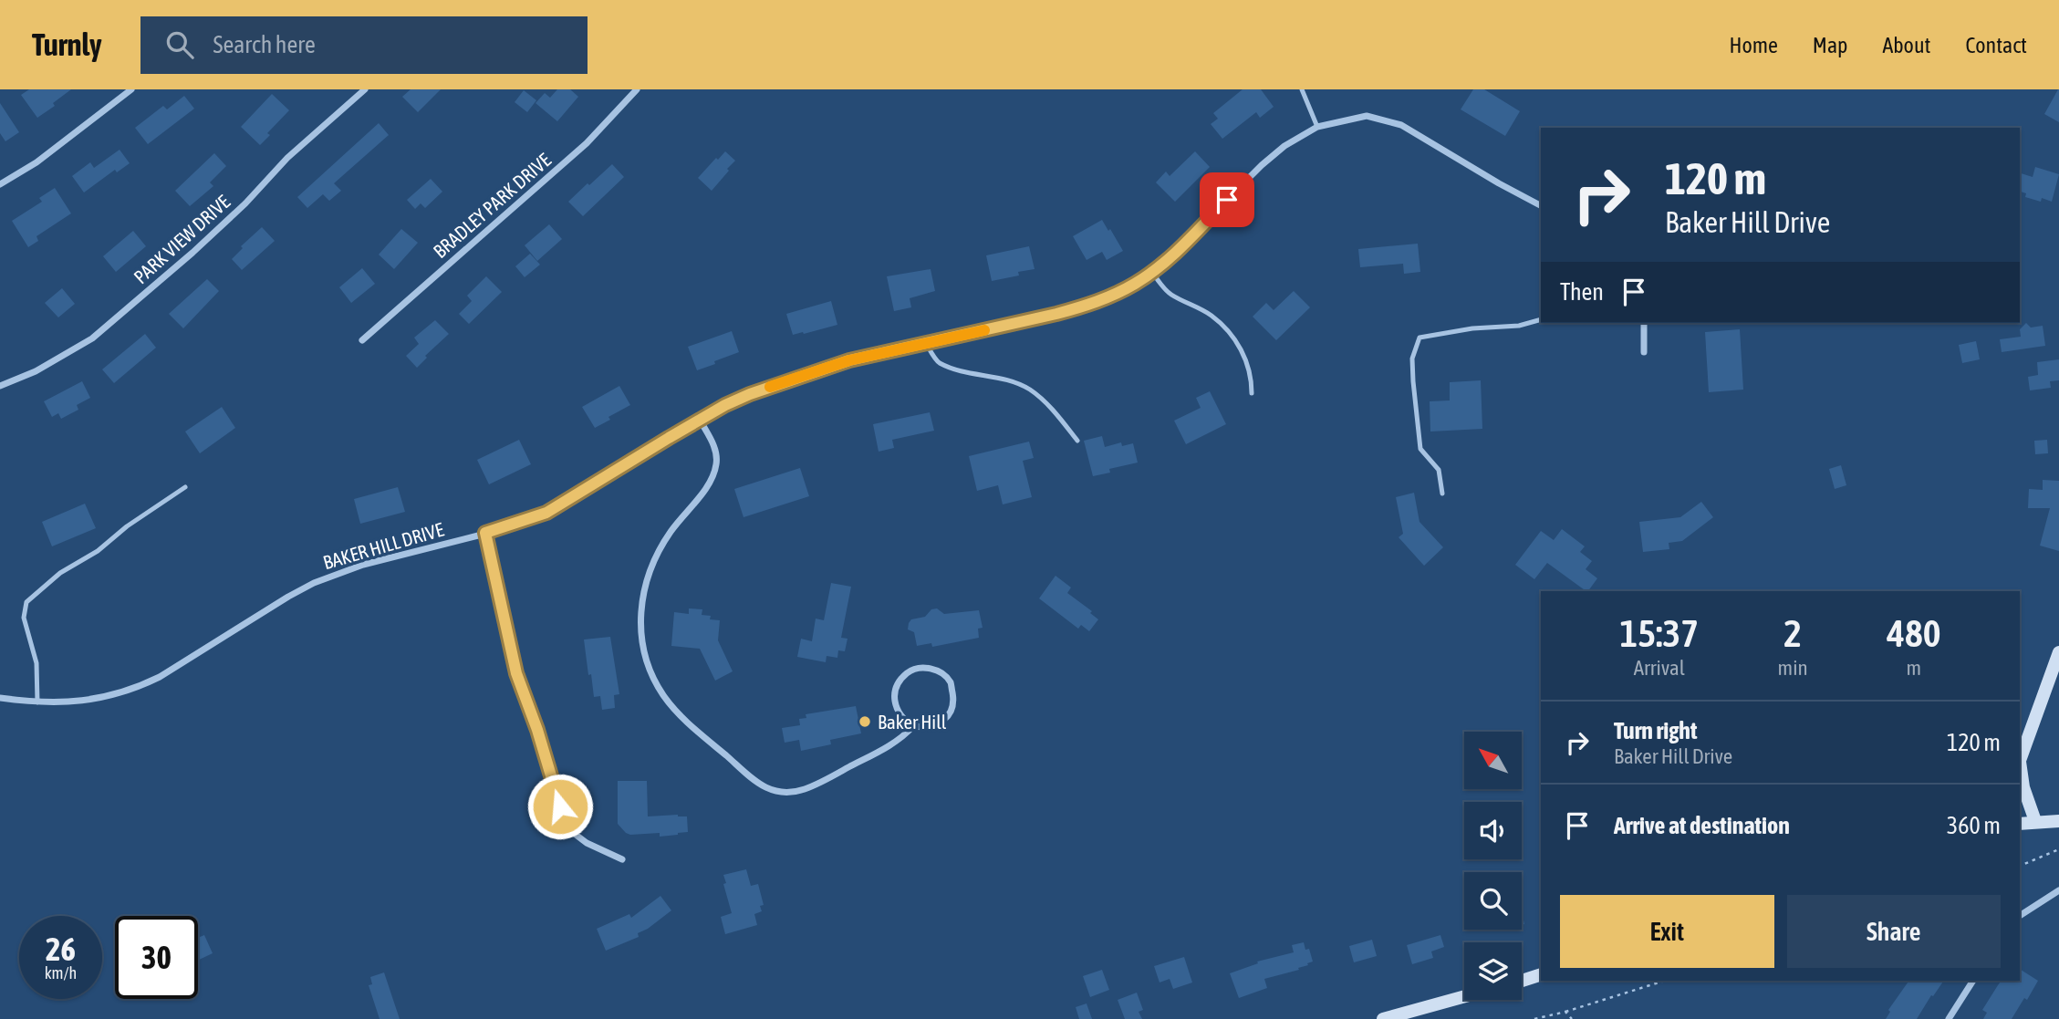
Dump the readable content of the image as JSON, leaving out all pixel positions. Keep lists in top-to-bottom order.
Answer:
{
  "streets": {
    "street": ["BRADLEY PARK DRIVE", "PARK VIEW DRIVE", "BAKER HILL DRIVE"]
  },
  "places": ["Baker Hill"],
  "north": "top left",
  "page": {
    "header": "Turnly",
    "search": "Search here",
    "nav": [
      "Home",
      "Map",
      "About",
      "Contact"
    ],
    "turn": ["120 m", "Baker Hill Drive"],
    "then": "Then",
    "eta": [
      "15:37",
      "Arrival",
      "2",
      "min",
      "480",
      "m"
    ],
    "list": [
      {
        "name": "Turn right",
        "note": "Baker Hill Drive",
        "value": "120 m"
      },
      {
        "name": "Arrive at destination",
        "value": "360 m"
      }
    ],
    "buttons": ["Exit", "Share"],
    "speed": "26 km/h",
    "limit": "30"
  }
}
